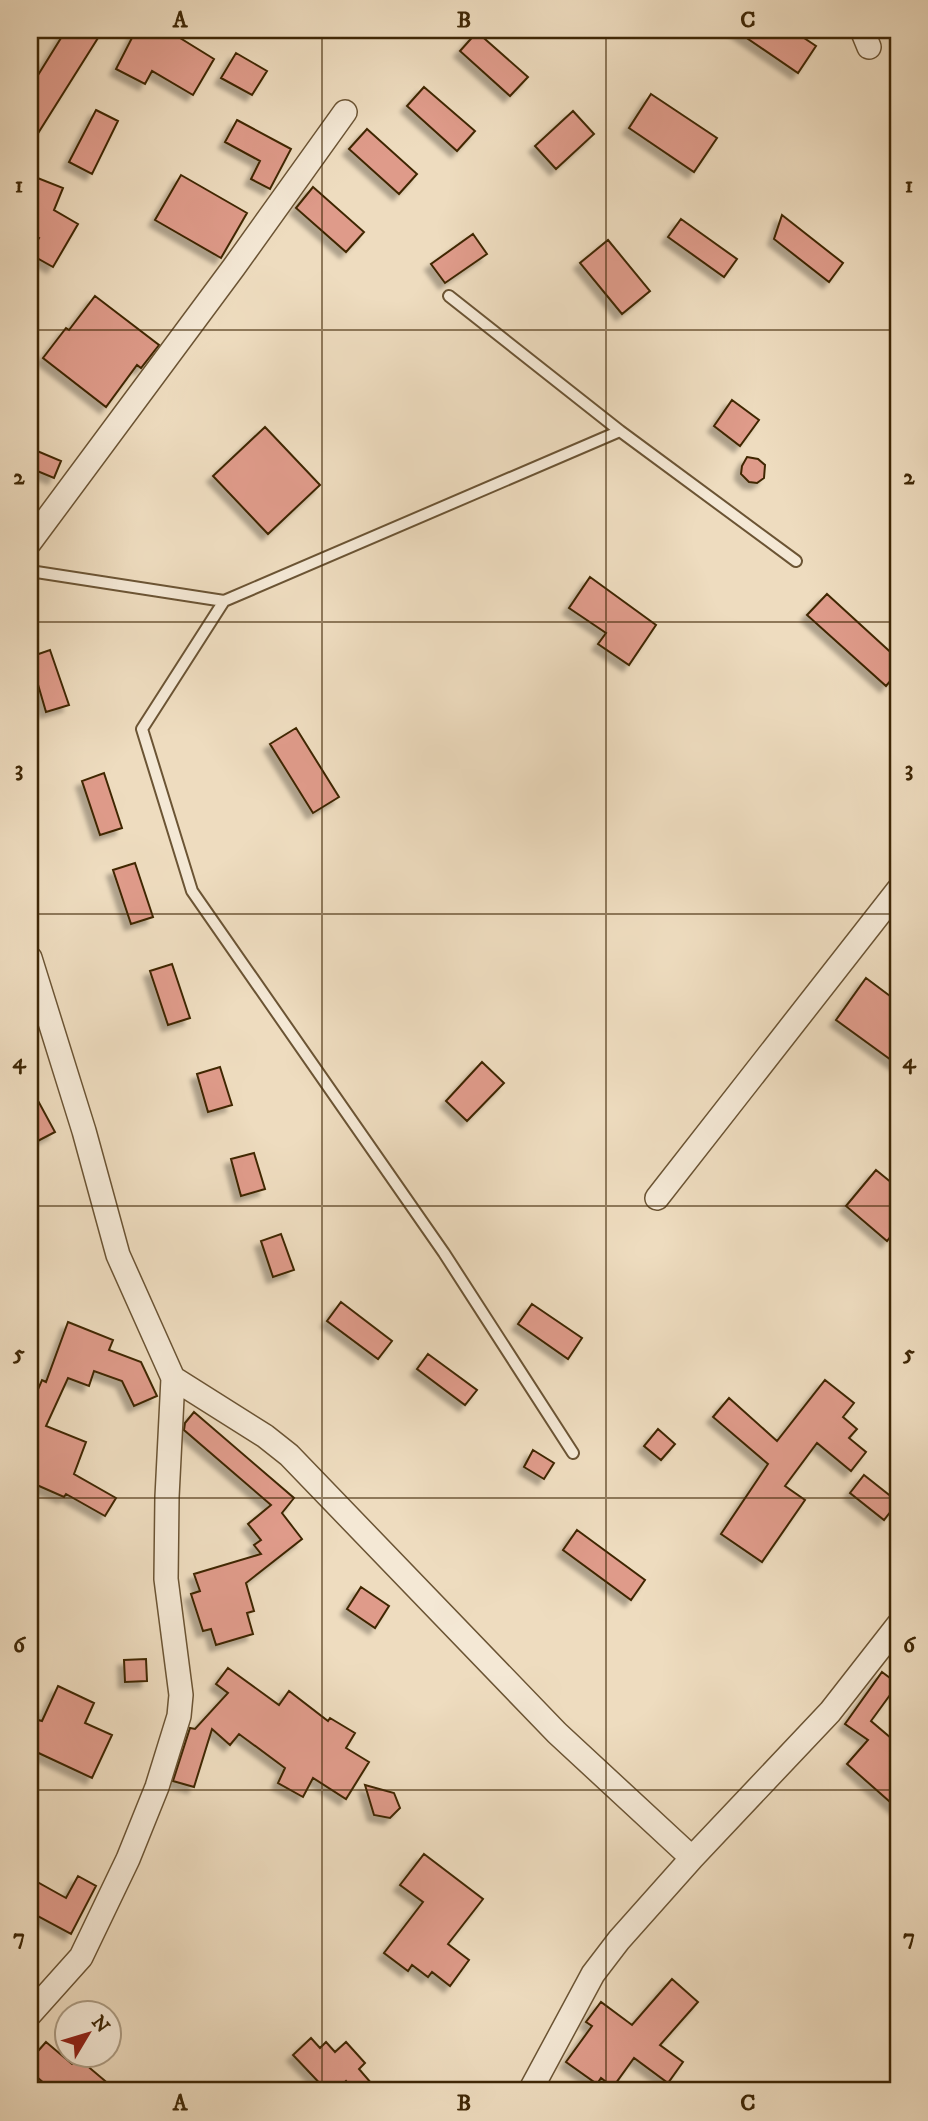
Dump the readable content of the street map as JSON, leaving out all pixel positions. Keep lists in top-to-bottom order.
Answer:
{
  "north": "top right",
  "grid": {
    "columns": ["A", "B", "C"],
    "rows": [
      "1",
      "2",
      "3",
      "4",
      "5",
      "6",
      "7"
    ]
  }
}
